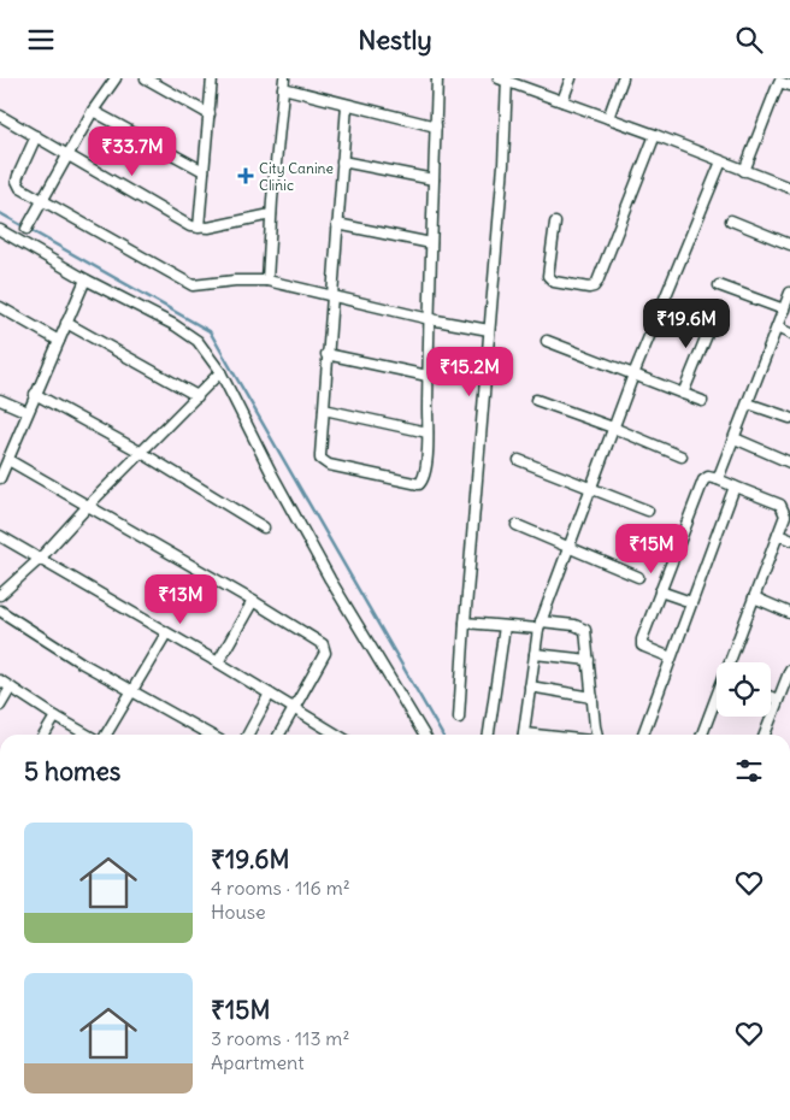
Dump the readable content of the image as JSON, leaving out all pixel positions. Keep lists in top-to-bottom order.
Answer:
{
  "places": {
    "health": ["City Canine Clinic"]
  },
  "page": {
    "header": "Nestly",
    "price": [
      "₹33.7M",
      "₹19.6M",
      "₹15.2M",
      "₹15M",
      "₹13M"
    ],
    "heading": "5 homes",
    "list": [
      {
        "name": "₹19.6M",
        "note": "4 rooms · 116 m² · House"
      },
      {
        "name": "₹15M",
        "note": "3 rooms · 113 m² · Apartment"
      }
    ]
  }
}
